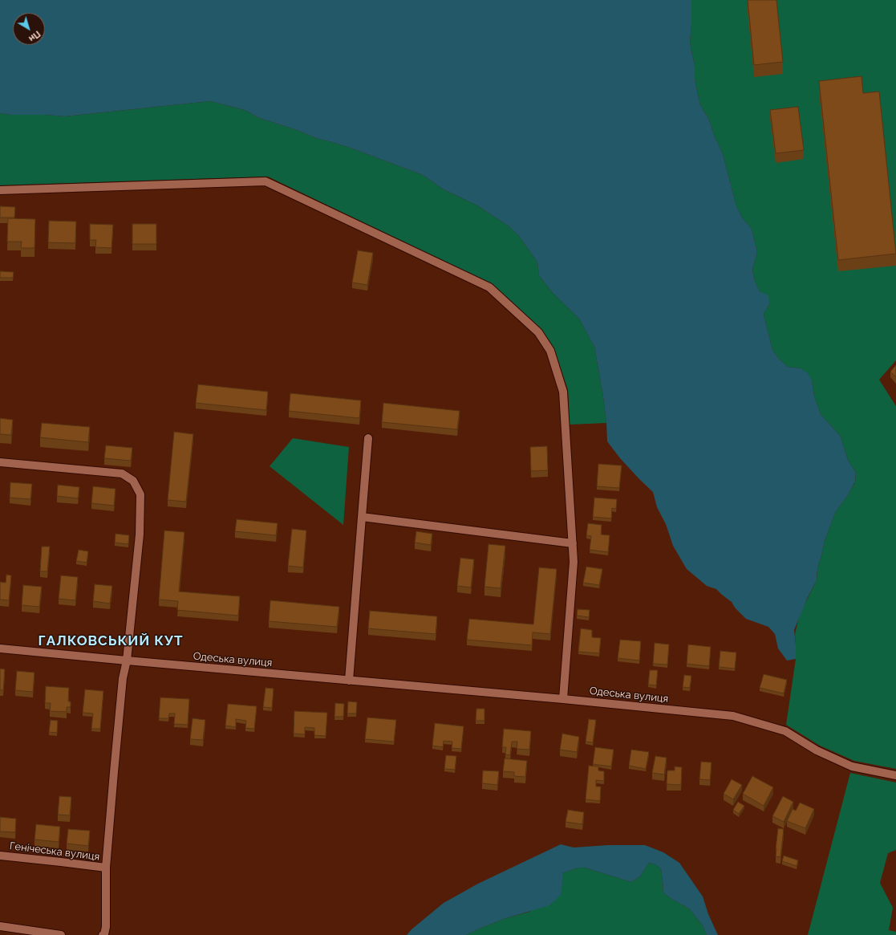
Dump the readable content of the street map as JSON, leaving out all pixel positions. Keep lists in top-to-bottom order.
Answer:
{
  "streets": {
    "street": ["Одеська вулиця", "Генічеська вулиця"]
  },
  "districts": ["ГАЛКОВСЬКИЙ КУТ"],
  "north": "bottom right"
}
